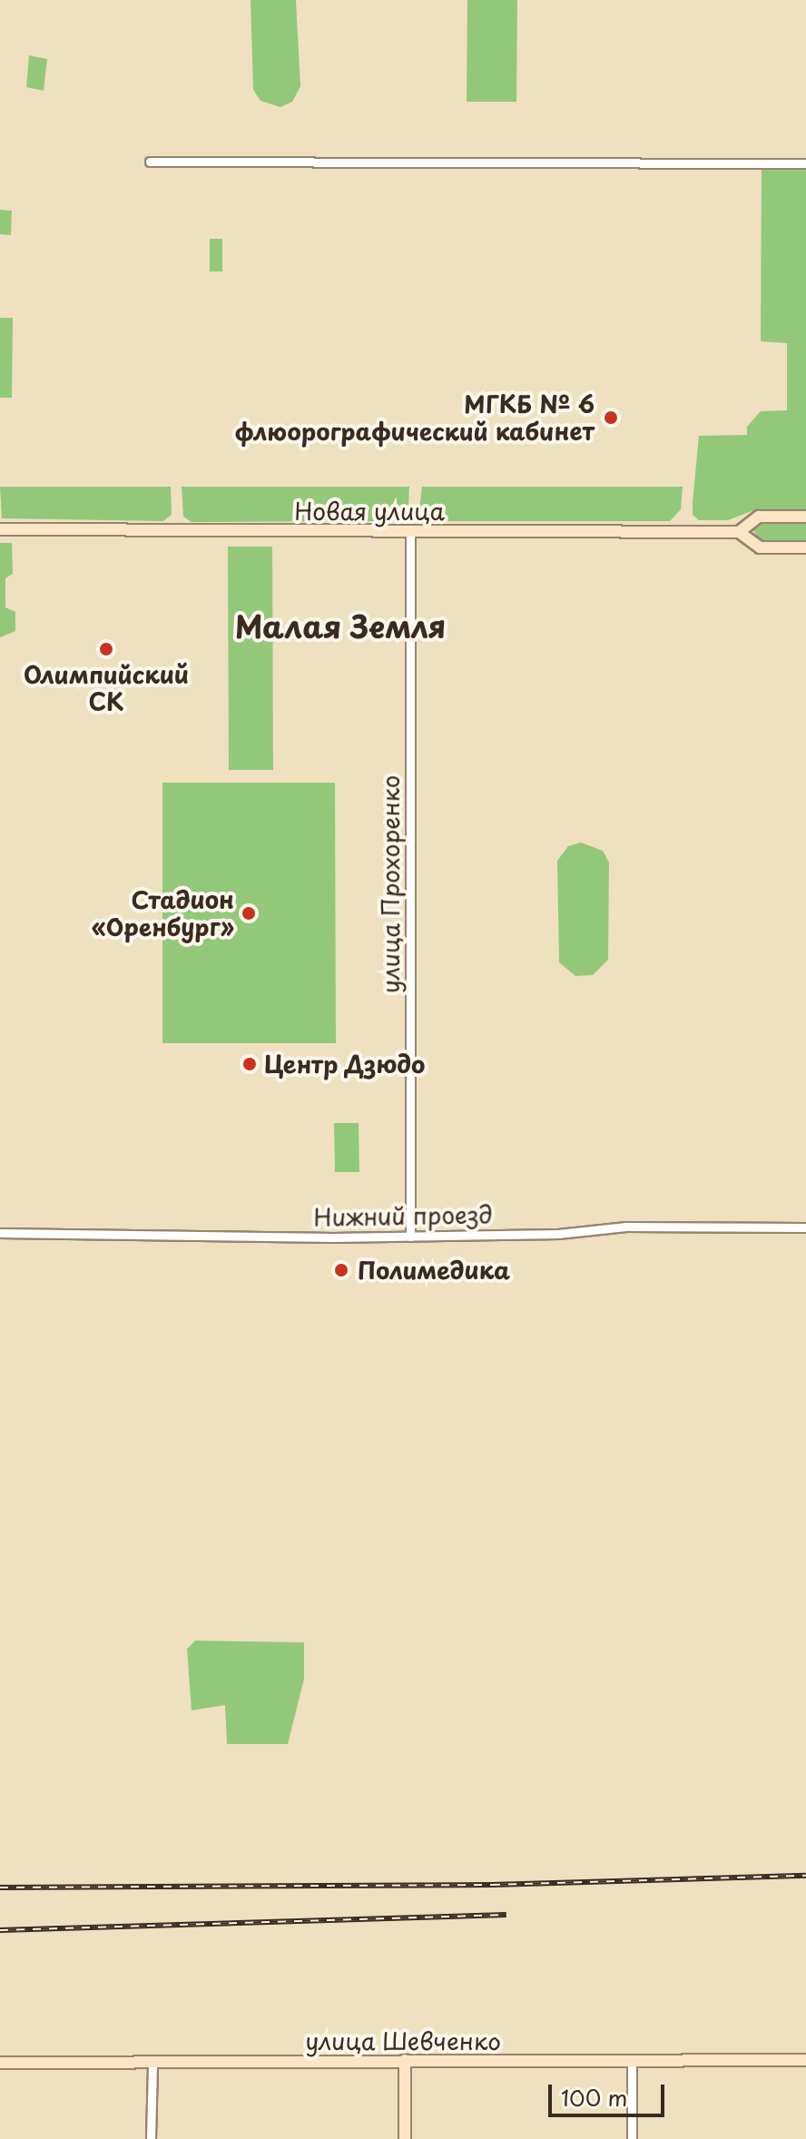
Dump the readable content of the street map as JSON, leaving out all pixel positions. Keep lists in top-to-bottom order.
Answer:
{
  "streets": {
    "main road": ["Новая улица", "улица Шевченко"],
    "street": ["улица Прохоренко", "Нижний проезд"]
  },
  "crossings": [
    ["Новая улица", "улица Прохоренко"],
    ["улица Прохоренко", "Нижний проезд"]
  ],
  "districts": ["Малая Земля"],
  "places": [
    "МГКБ № 6 флюорографический кабинет",
    "Олимпийский СК",
    "Стадион «Оренбург»",
    "Центр Дзюдо",
    "Полимедика"
  ],
  "scale_bar": "100 m"
}
